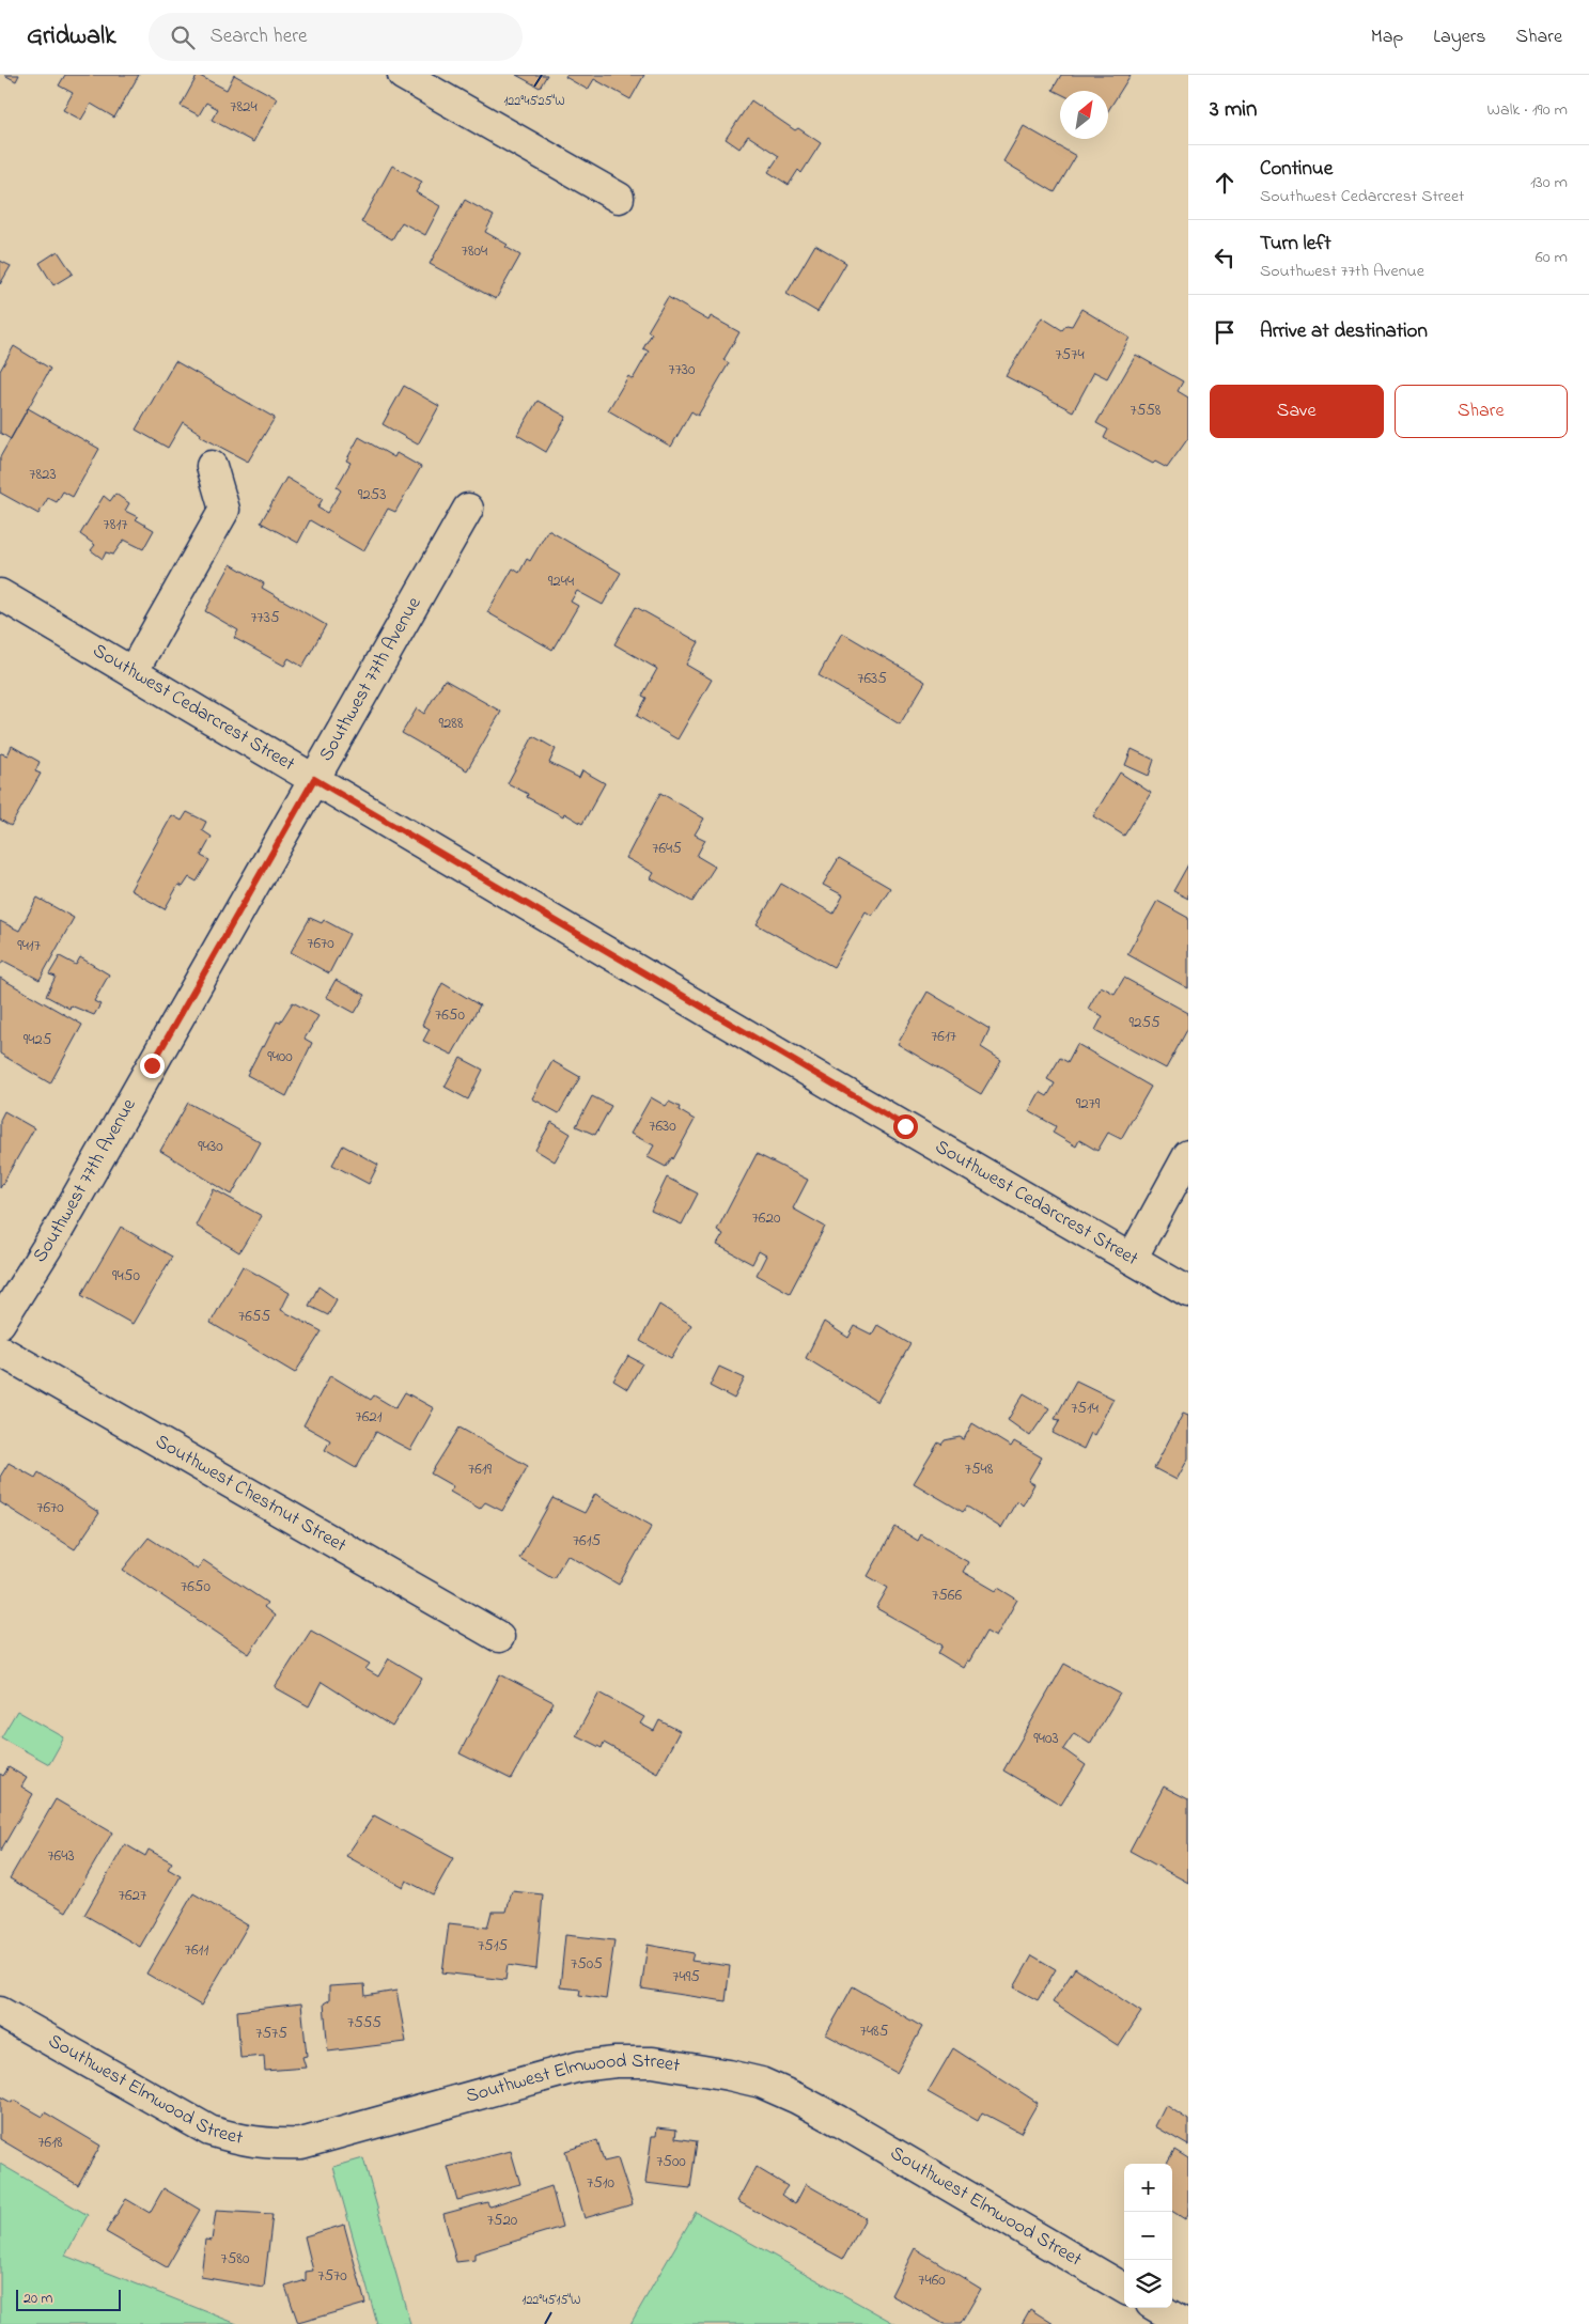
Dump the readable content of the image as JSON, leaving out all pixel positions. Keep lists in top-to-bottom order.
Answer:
{
  "streets": {
    "street": [
      "Southwest 77th Avenue",
      "Southwest Cedarcrest Street",
      "Southwest Chestnut Street",
      "Southwest Elmwood Street"
    ]
  },
  "crossings": [
    ["Southwest 77th Avenue", "Southwest Cedarcrest Street"]
  ],
  "house_numbers": [
    "7824",
    "7804",
    "7574",
    "7730",
    "7558",
    "7823",
    "9253",
    "7817",
    "9244",
    "7735",
    "7635",
    "9288",
    "7645",
    "7670",
    "9417",
    "7650",
    "9255",
    "7617",
    "9425",
    "9400",
    "9279",
    "7630",
    "9430",
    "7620",
    "9450",
    "7655",
    "7514",
    "7621",
    "7619",
    "7548",
    "7670",
    "7615",
    "7650",
    "7566",
    "9403",
    "7643",
    "7627",
    "7515",
    "7611",
    "7505",
    "7495",
    "7555",
    "7485",
    "7575",
    "7618",
    "7500",
    "7510",
    "7520",
    "7580",
    "7570",
    "7460"
  ],
  "scale_bar": "20 m",
  "north": "top right",
  "page": {
    "header": "Gridwalk",
    "search": "Search here",
    "nav": ["Map", "Layers", "Share"],
    "heading": ["3 min", "Walk · 190 m"],
    "list": [
      ["Continue", "Southwest Cedarcrest Street", "130 m"],
      ["Turn left", "Southwest 77th Avenue", "60 m"],
      "Arrive at destination"
    ],
    "buttons": ["Save", "Share"],
    "map_buttons": ["+", "−"],
    "scale": "20 m"
  },
  "coordinates": ["122°45'25\"W", "122°45'15\"W"]
}
